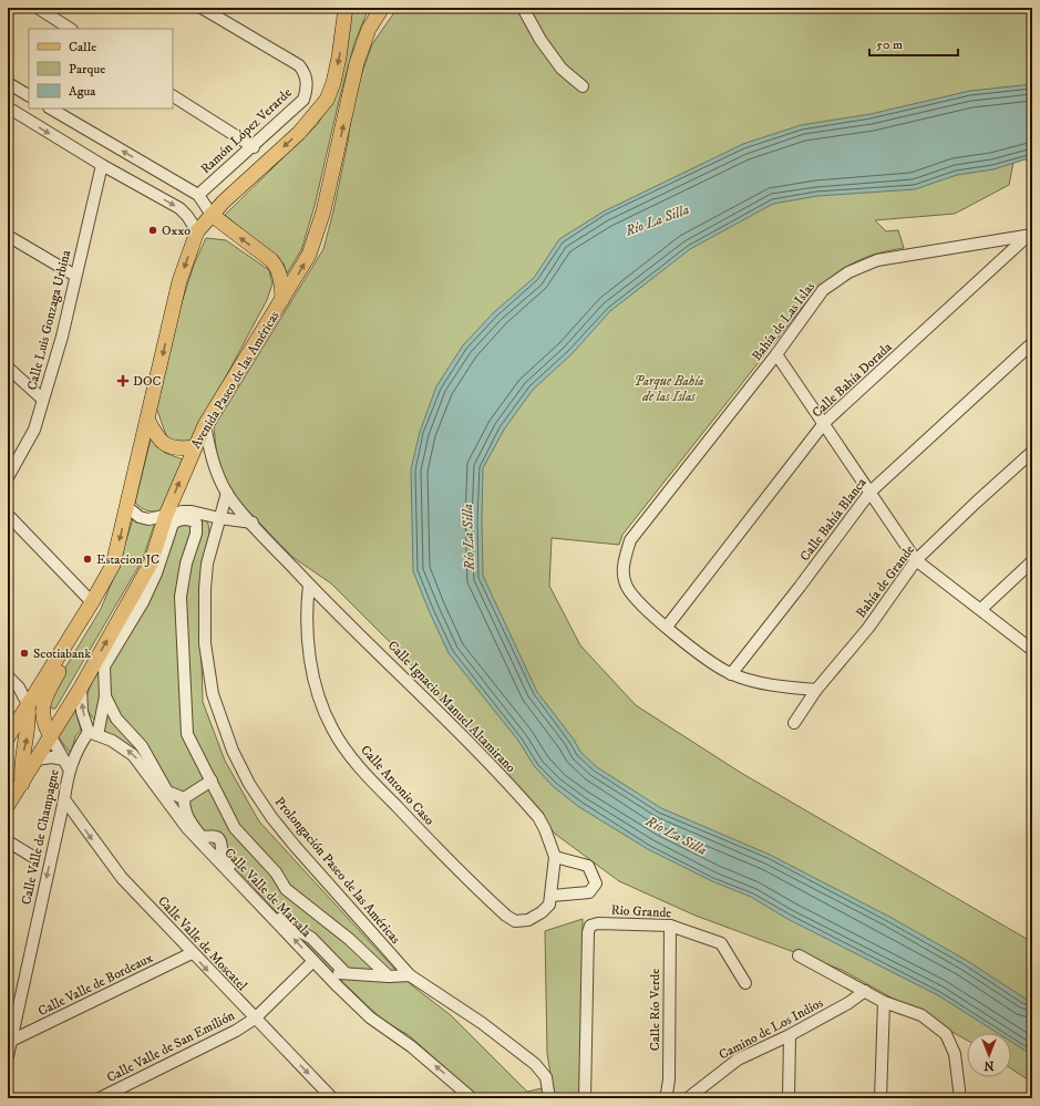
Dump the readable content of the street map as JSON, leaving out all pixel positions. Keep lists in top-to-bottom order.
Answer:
{
  "streets": {
    "main road": ["Avenida Paseo de las Américas"],
    "street": [
      "Ramón López Verarde",
      "Calle Luis Gonzaga Urbina",
      "Bahía de Las Islas",
      "Calle Bahía Dorada",
      "Calle Bahía Blanca",
      "Bahía de Grande",
      "Calle Ignacio Manuel Altamirano",
      "Calle Antonio Caso",
      "Calle Valle de Champagne",
      "Prolongación Paseo de las Américas",
      "Calle Valle de Marsala",
      "Rio Grande",
      "Calle Valle de Moscatel",
      "Calle Valle de Bordeaux",
      "Calle Río Verde",
      "Camino de Los Indios",
      "Calle Valle de San Emilión"
    ]
  },
  "crossings": [
    ["Bahía de Las Islas", "Calle Bahía Dorada"],
    ["Avenida Paseo de las Américas", "Calle Ignacio Manuel Altamirano"],
    ["Calle Ignacio Manuel Altamirano", "Calle Antonio Caso"],
    ["Calle Ignacio Manuel Altamirano", "Prolongación Paseo de las Américas"],
    ["Calle Valle de Champagne", "Calle Valle de Marsala"],
    ["Calle Valle de Champagne", "Calle Valle de Moscatel"],
    ["Calle Valle de Champagne", "Calle Valle de Bordeaux"],
    ["Calle Valle de Marsala", "Calle Valle de San Emilión"],
    ["Rio Grande", "Calle Río Verde"],
    ["Calle Valle de Moscatel", "Calle Valle de Bordeaux"],
    ["Calle Valle de Moscatel", "Calle Valle de San Emilión"]
  ],
  "one_way": ["Calle Valle de Champagne"],
  "water": ["Río La Silla"],
  "parks": ["Parque Bahía de las Islas"],
  "places": {
    "other": ["Oxxo", "Estacion JC", "Scotiabank"],
    "health": ["DOC"]
  },
  "legend": ["Calle", "Parque", "Agua"],
  "scale_bar": "50 m",
  "north": "bottom"
}
